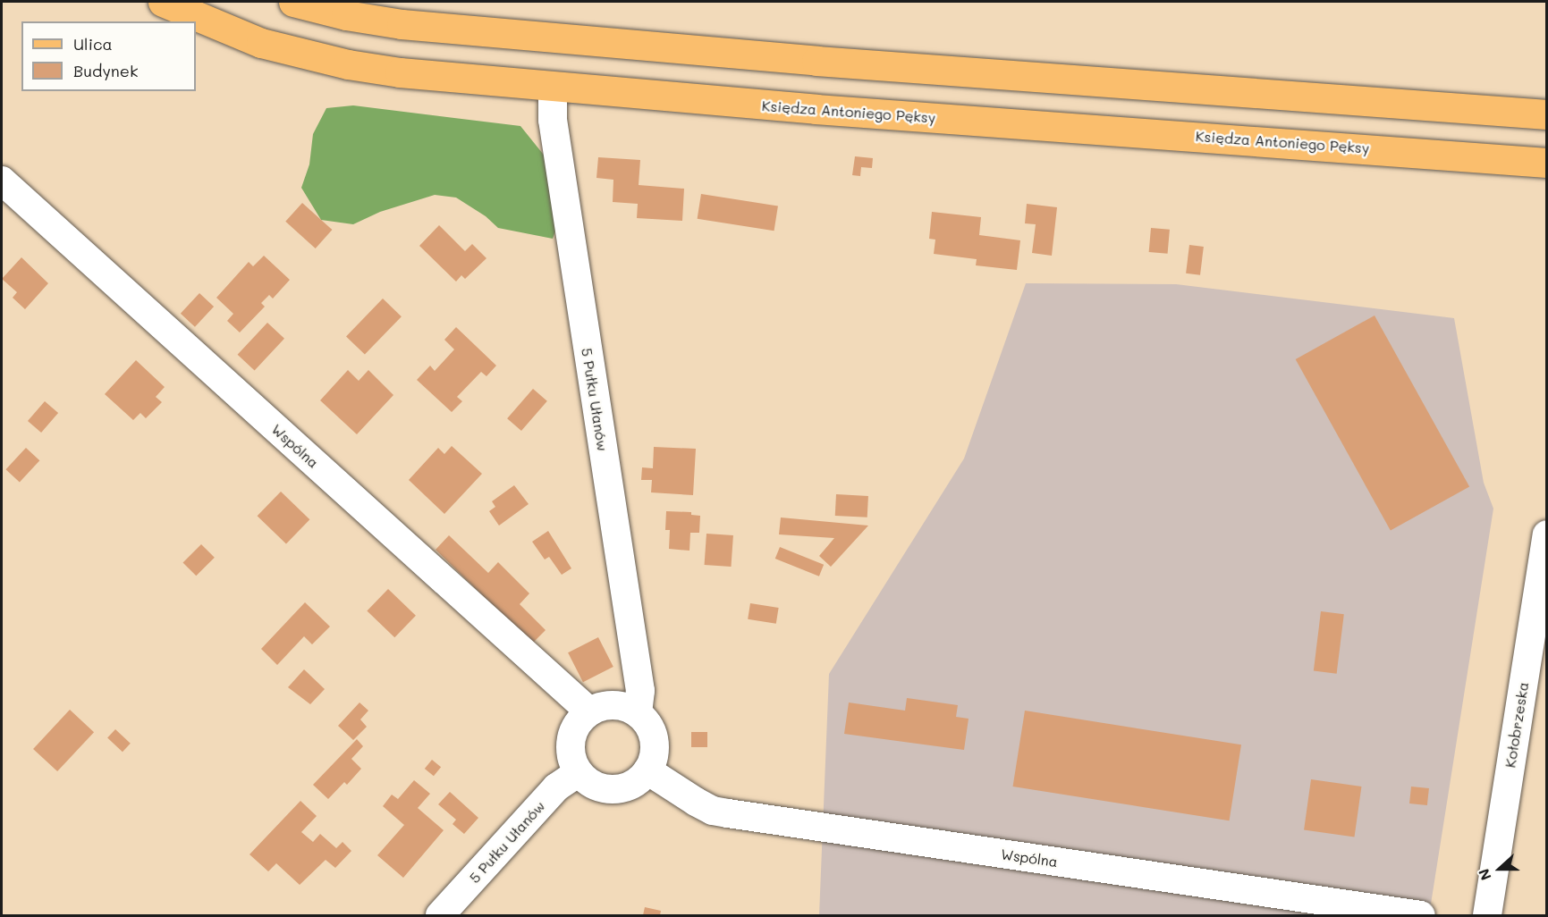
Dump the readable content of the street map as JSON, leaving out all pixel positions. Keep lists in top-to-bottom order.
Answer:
{
  "streets": {
    "main road": ["Księdza Antoniego Pęksy"],
    "street": ["5 Pułku Ułanów", "Wspólna", "Kołobrzeska"]
  },
  "crossings": [
    ["Księdza Antoniego Pęksy", "5 Pułku Ułanów"],
    ["5 Pułku Ułanów", "Wspólna"]
  ],
  "legend": ["Ulica", "Budynek"],
  "north": "left"
}
